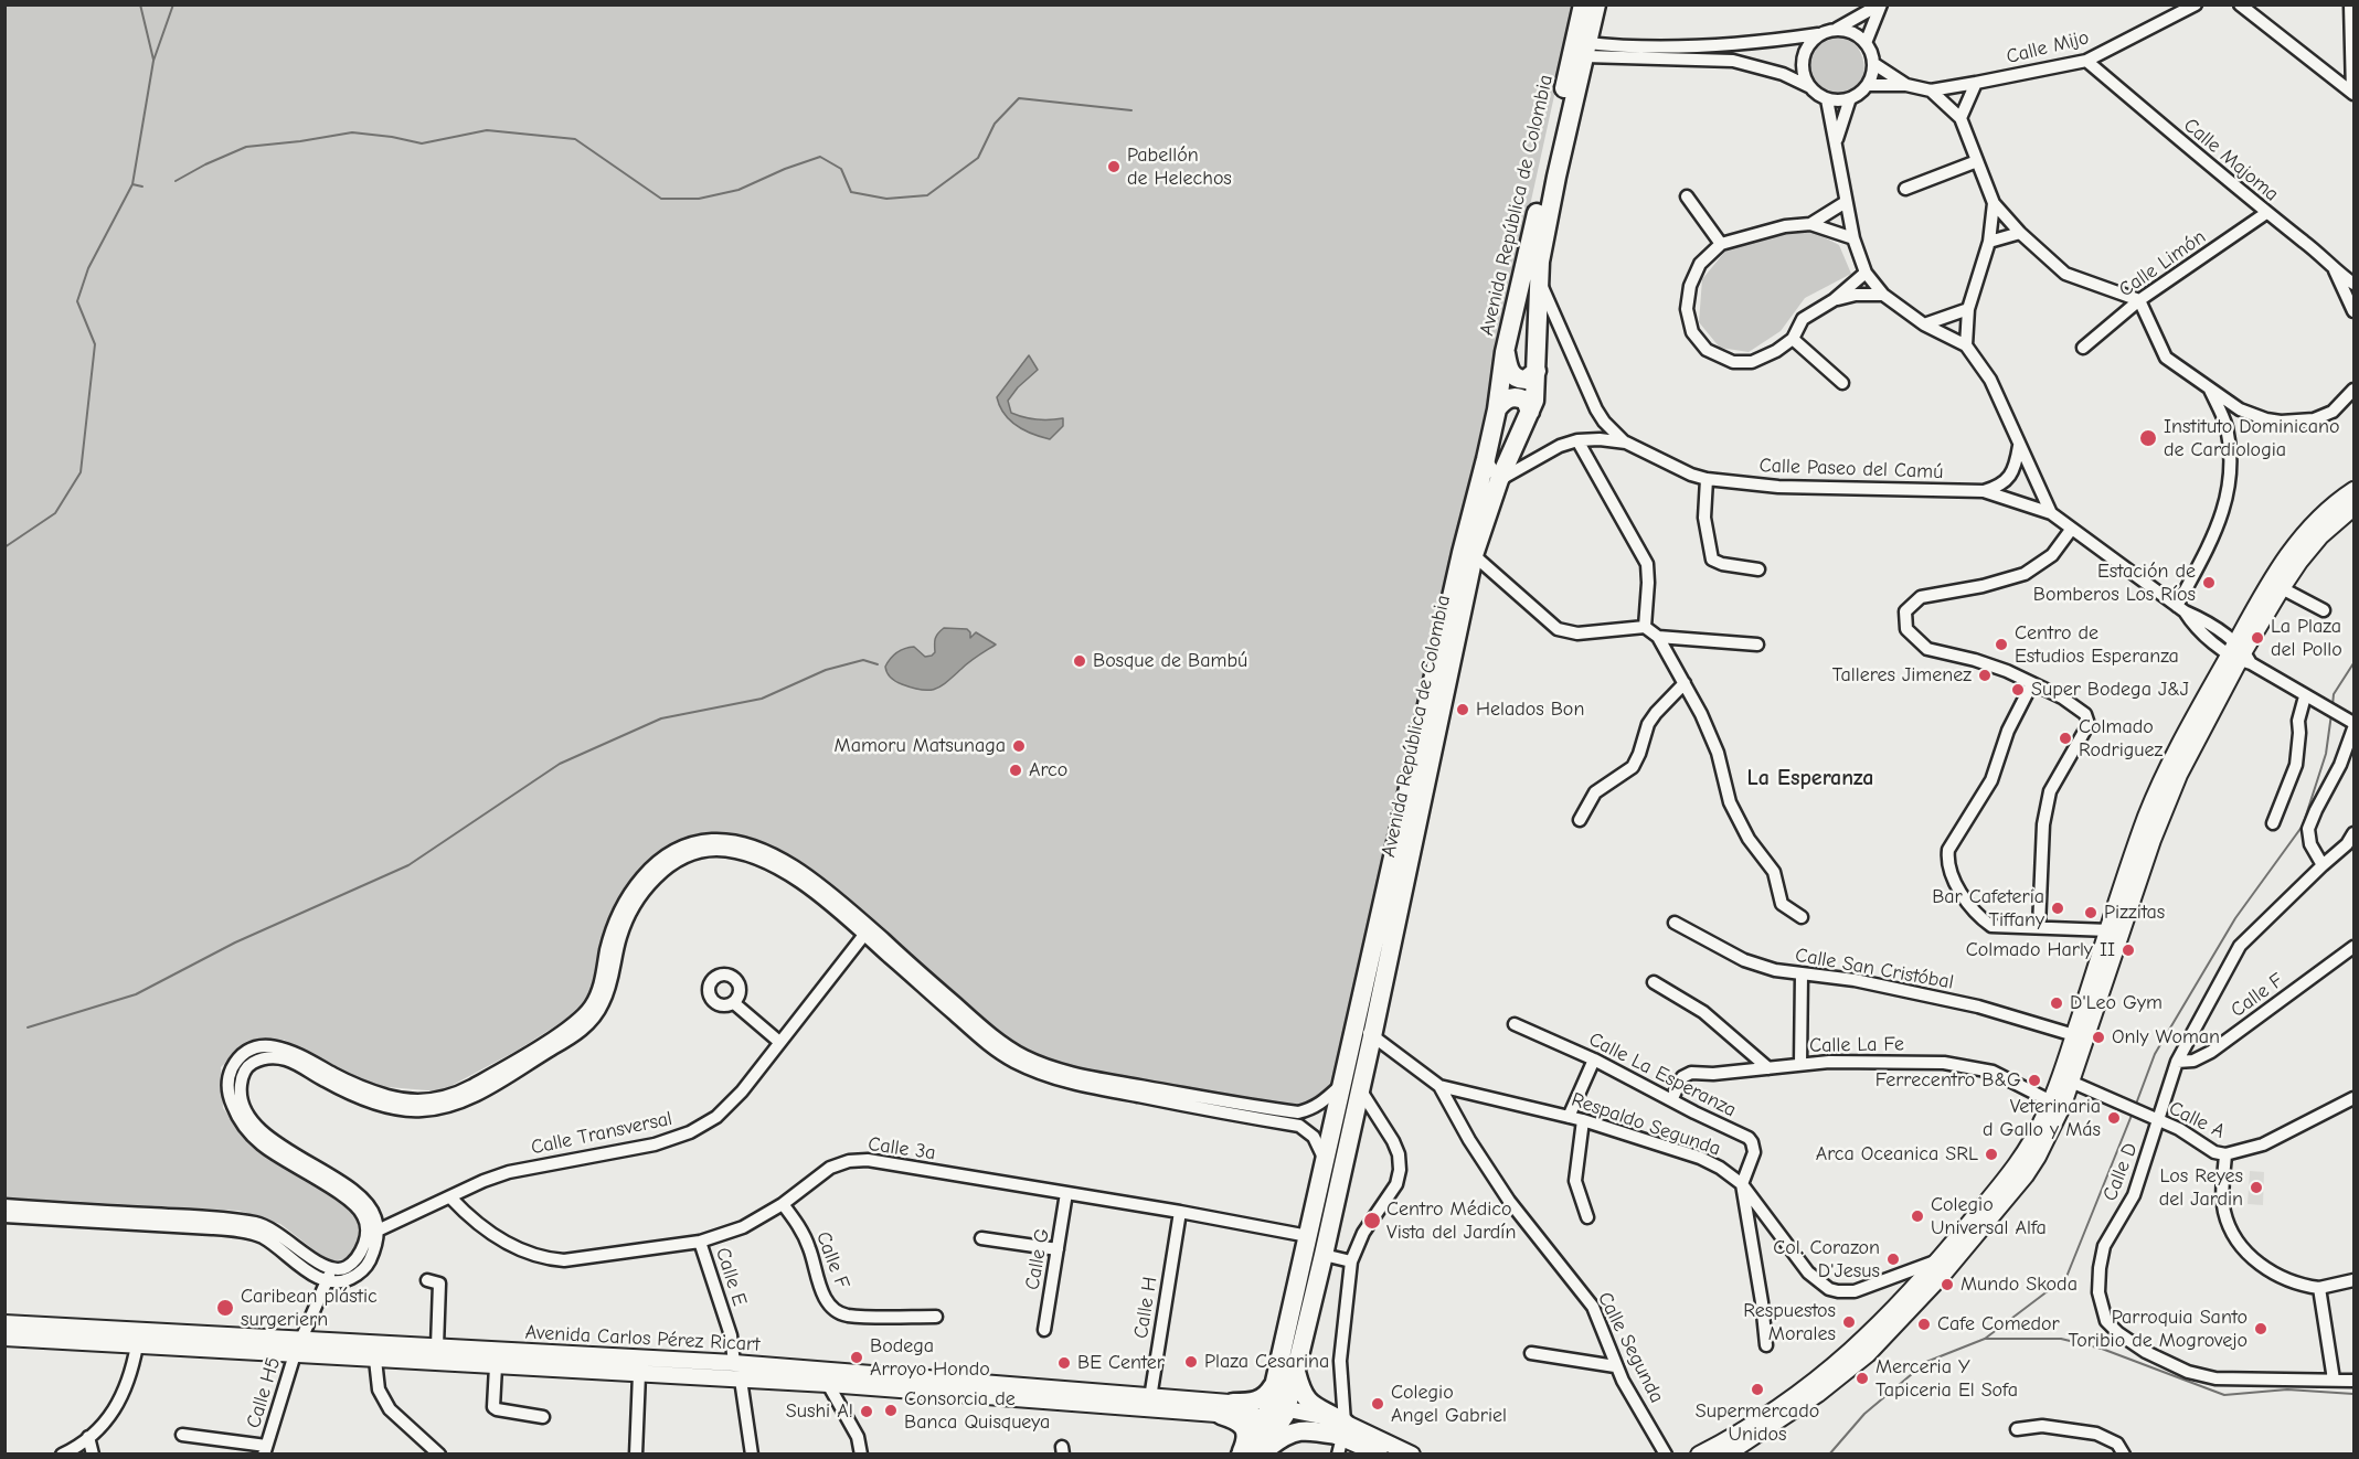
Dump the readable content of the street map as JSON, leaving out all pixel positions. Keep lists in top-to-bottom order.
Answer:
{
  "streets": {
    "main road": ["Avenida República de Colombia", "Avenida Carlos Pérez Ricart"],
    "street": [
      "Calle Mijo",
      "Calle Majoma",
      "Calle Limón",
      "Calle Paseo del Camú",
      "Calle San Cristóbal",
      "Calle F",
      "Calle La Fe",
      "Calle La Esperanza",
      "Calle A",
      "Respaldo Segunda",
      "Calle Transversal",
      "Calle 3a",
      "Calle D",
      "Calle G",
      "Calle E",
      "Calle H",
      "Calle Segunda",
      "Calle H5"
    ]
  },
  "crossings": [
    ["Calle Mijo", "Calle Majoma"],
    ["Calle Majoma", "Calle Limón"],
    ["Avenida República de Colombia", "Calle Paseo del Camú"],
    ["Avenida República de Colombia", "Calle 3a"],
    ["Avenida República de Colombia", "Avenida Carlos Pérez Ricart"],
    ["Avenida República de Colombia", "Calle Segunda"],
    ["Calle F", "Calle 3a"],
    ["Calle F", "Calle D"],
    ["Calle La Fe", "Calle La Esperanza"],
    ["Calle La Esperanza", "Respaldo Segunda"],
    ["Calle A", "Calle D"],
    ["Respaldo Segunda", "Calle Segunda"],
    ["Calle Transversal", "Calle 3a"],
    ["Calle 3a", "Calle G"],
    ["Calle 3a", "Calle E"],
    ["Calle 3a", "Calle H"],
    ["Calle E", "Avenida Carlos Pérez Ricart"],
    ["Calle H", "Avenida Carlos Pérez Ricart"],
    ["Avenida Carlos Pérez Ricart", "Calle H5"]
  ],
  "districts": ["La Esperanza"],
  "places": [
    "Pabellón de Helechos",
    "Instituto Dominicano de Cardiologia",
    "Estación de Bomberos Los Ríos",
    "La Plaza del Pollo",
    "Centro de Estudios Esperanza",
    "Bosque de Bambú",
    "Talleres Jimenez",
    "Super Bodega J&J",
    "Helados Bon",
    "Colmado Rodriguez",
    "Mamoru Matsunaga",
    "Arco",
    "Bar Cafeteria Tiffany",
    "Pizzitas",
    "Colmado Harly II",
    "D'Leo Gym",
    "Only Woman",
    "Ferrecentro B&G",
    "Veterinaria d Gallo y Más",
    "Arca Oceanica SRL",
    "Los Reyes del Jardin",
    "Colegio Universal Alfa",
    "Centro Médico Vista del Jardín",
    "Col. Corazon D'Jesus",
    "Mundo Skoda",
    "Caribean plástic surgeriern",
    "Respuestos Morales",
    "Cafe Comedor",
    "Parroquia Santo Toribio de Mogrovejo",
    "Bodega Arroyo Hondo",
    "Plaza Cesarina",
    "BE Center",
    "Merceria Y Tapiceria El Sofa",
    "Supermercado Unidos",
    "Colegio Angel Gabriel",
    "Consorcia de Banca Quisqueya",
    "Sushi A!"
  ]
}
